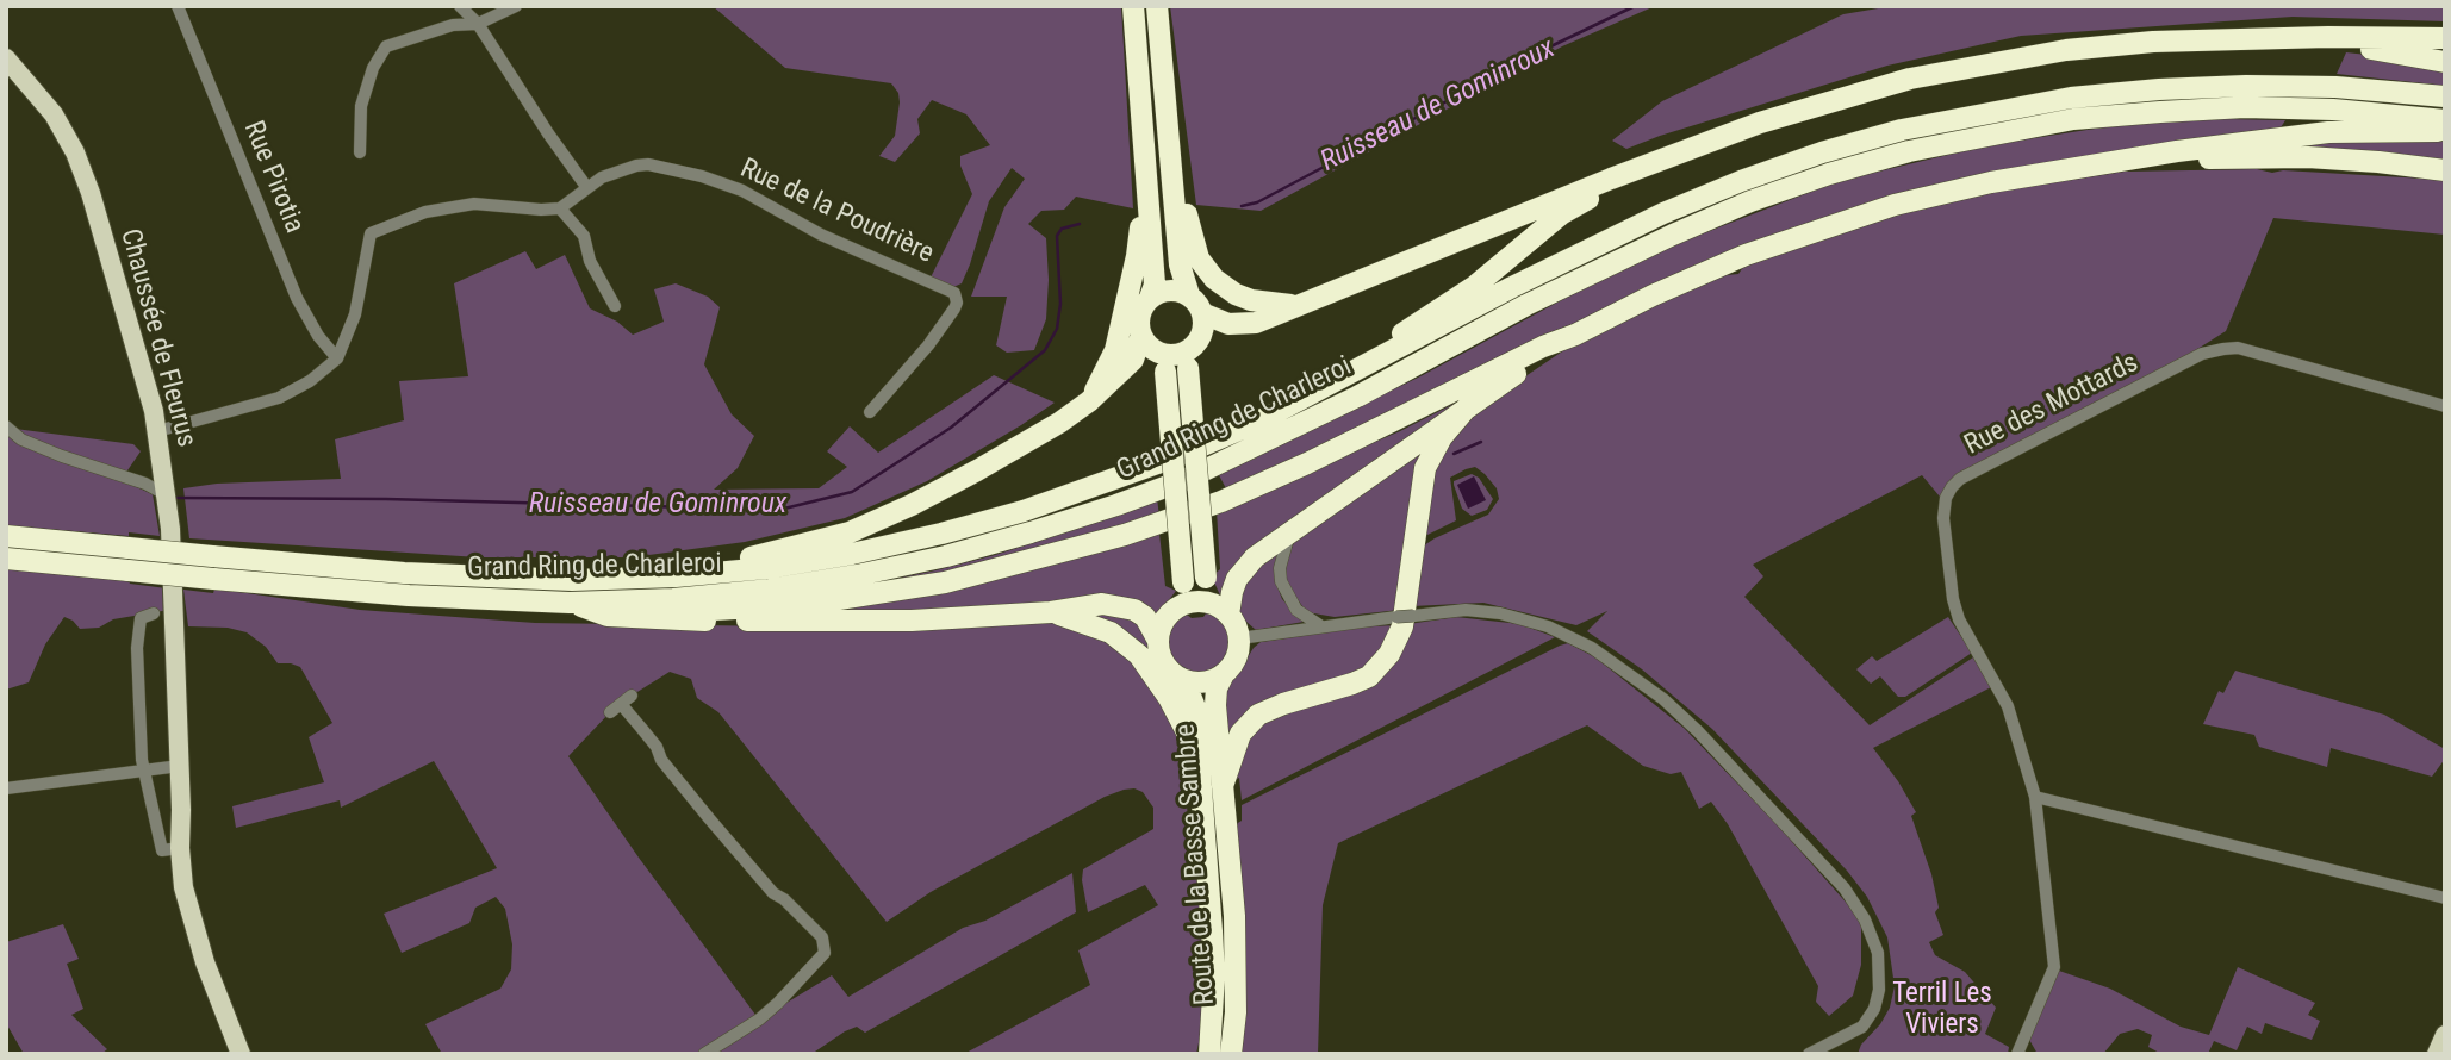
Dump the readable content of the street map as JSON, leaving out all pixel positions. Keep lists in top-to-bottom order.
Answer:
{
  "streets": {
    "highway": ["Grand Ring de Charleroi", "Route de la Basse Sambre"],
    "main road": ["Chaussée de Fleurus"],
    "street": ["Rue Pirotia", "Rue de la Poudrière", "Rue des Mottards"]
  },
  "water": ["Ruisseau de Gominroux"],
  "parks": ["Terril Les Viviers"]
}
